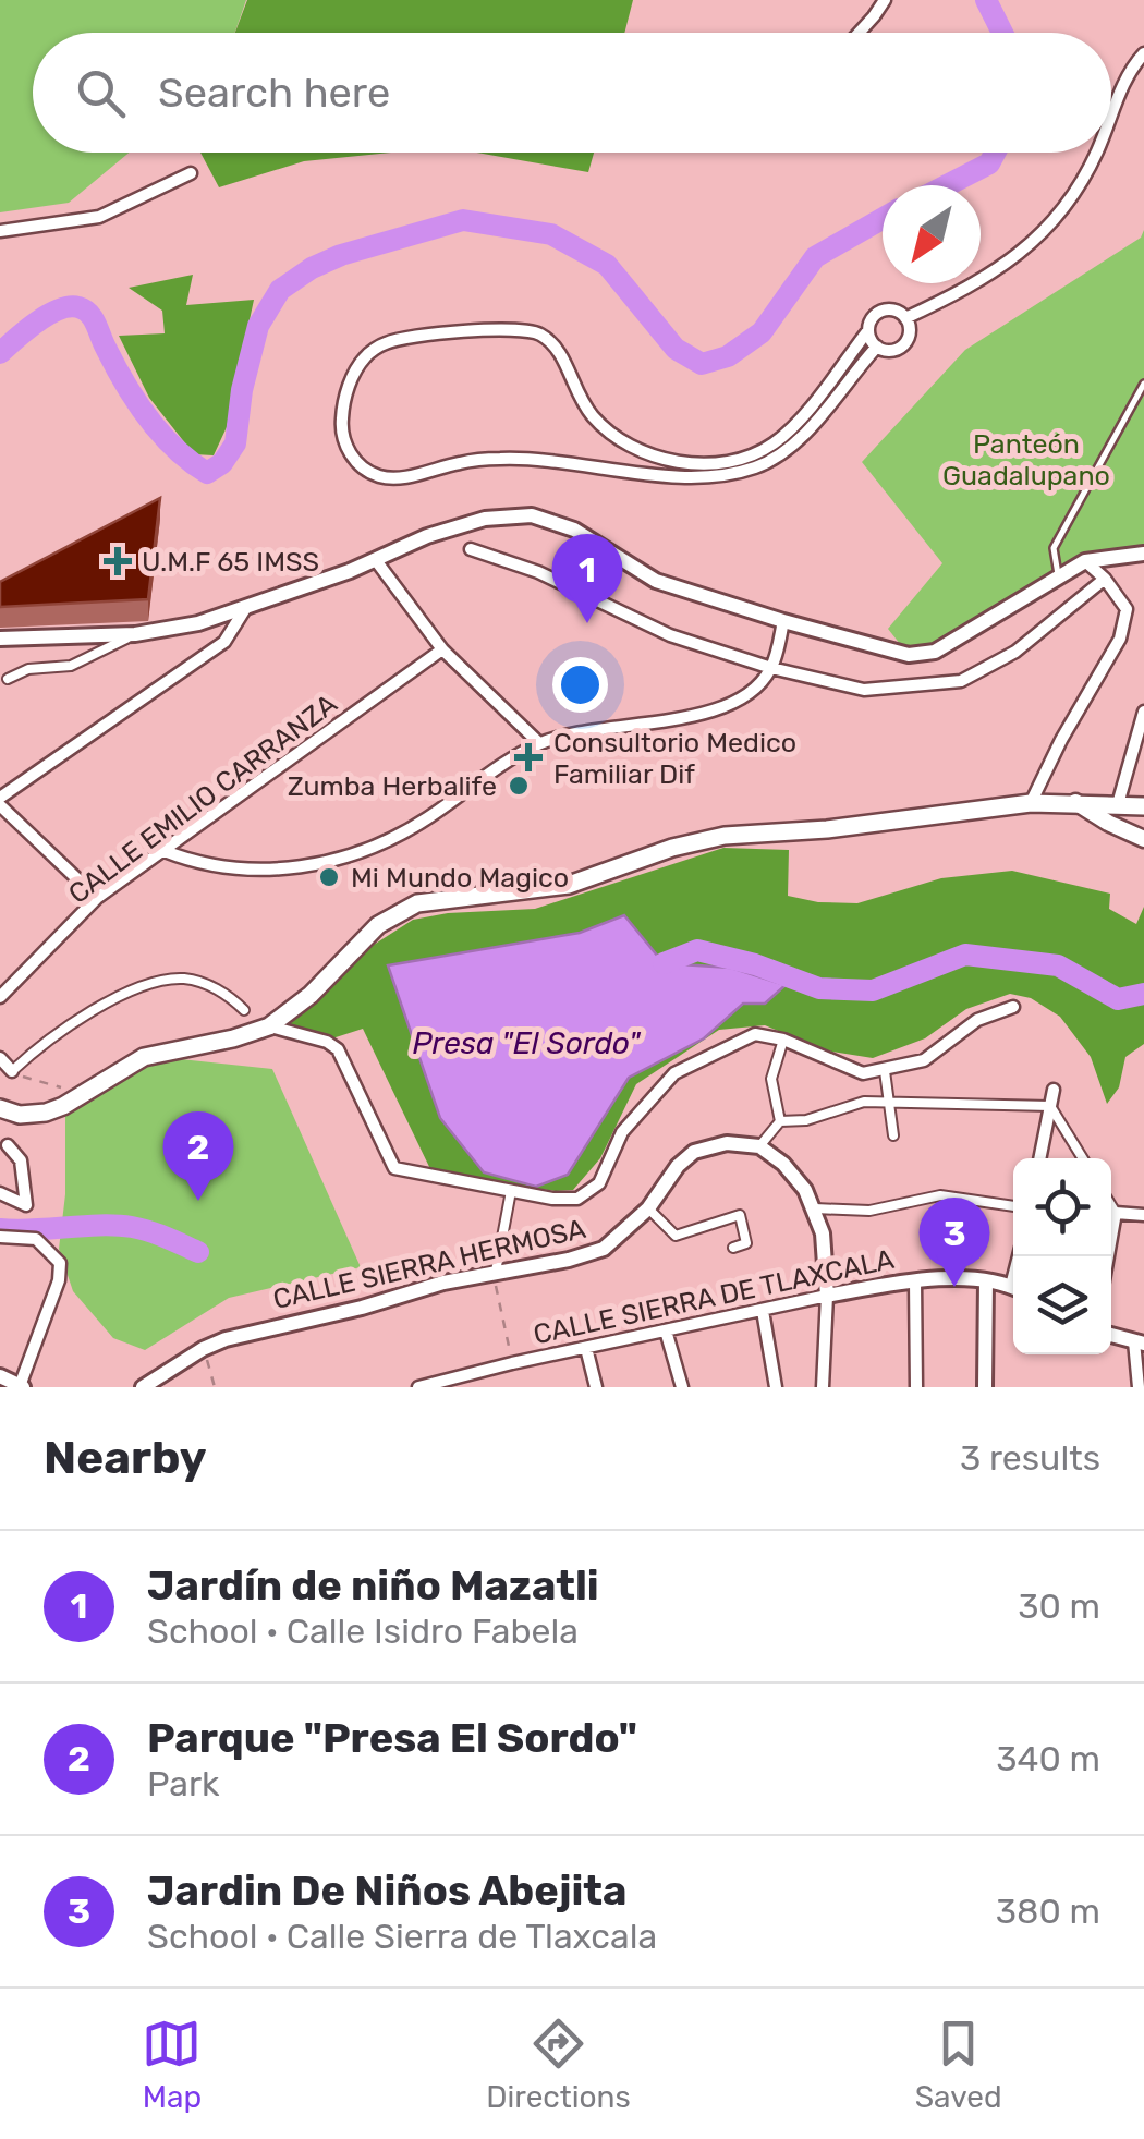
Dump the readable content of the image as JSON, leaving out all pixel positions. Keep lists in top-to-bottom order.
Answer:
{
  "streets": {
    "street": ["CALLE EMILIO CARRANZA", "CALLE SIERRA HERMOSA", "CALLE SIERRA DE TLAXCALA"]
  },
  "water": ["Presa \"El Sordo\""],
  "parks": ["Panteón Guadalupano"],
  "places": {
    "health": ["U.M.F 65 IMSS", "Consultorio Medico Familiar Dif"],
    "other": ["Zumba Herbalife", "Mi Mundo Magico"]
  },
  "north": "bottom left",
  "page": {
    "search": "Search here",
    "pins": ["1", "2", "3"],
    "heading": ["Nearby", "3 results"],
    "list": [
      {
        "mark": "1",
        "name": "Jardín de niño Mazatli",
        "note": "School · Calle Isidro Fabela",
        "value": "30 m"
      },
      {
        "mark": "2",
        "name": "Parque \"Presa El Sordo\"",
        "note": "Park",
        "value": "340 m"
      },
      {
        "mark": "3",
        "name": "Jardin De Niños Abejita",
        "note": "School · Calle Sierra de Tlaxcala",
        "value": "380 m"
      }
    ],
    "nav": ["Map", "Directions", "Saved"]
  }
}
